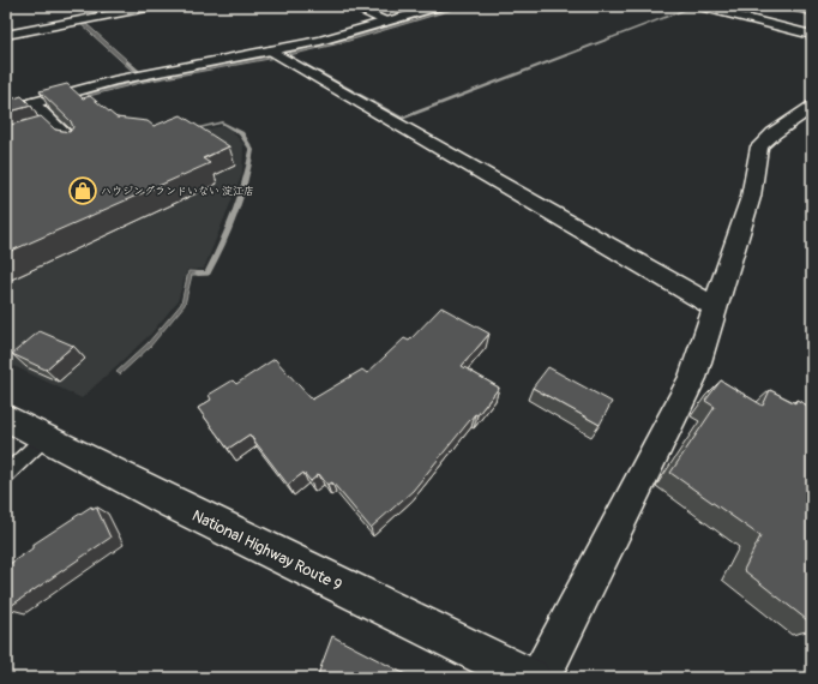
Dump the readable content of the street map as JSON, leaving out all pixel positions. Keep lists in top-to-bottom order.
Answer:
{
  "streets": {
    "main road": ["National Highway Route 9"]
  },
  "places": {
    "shop": ["ハウジングランドいない 淀江店"]
  }
}
